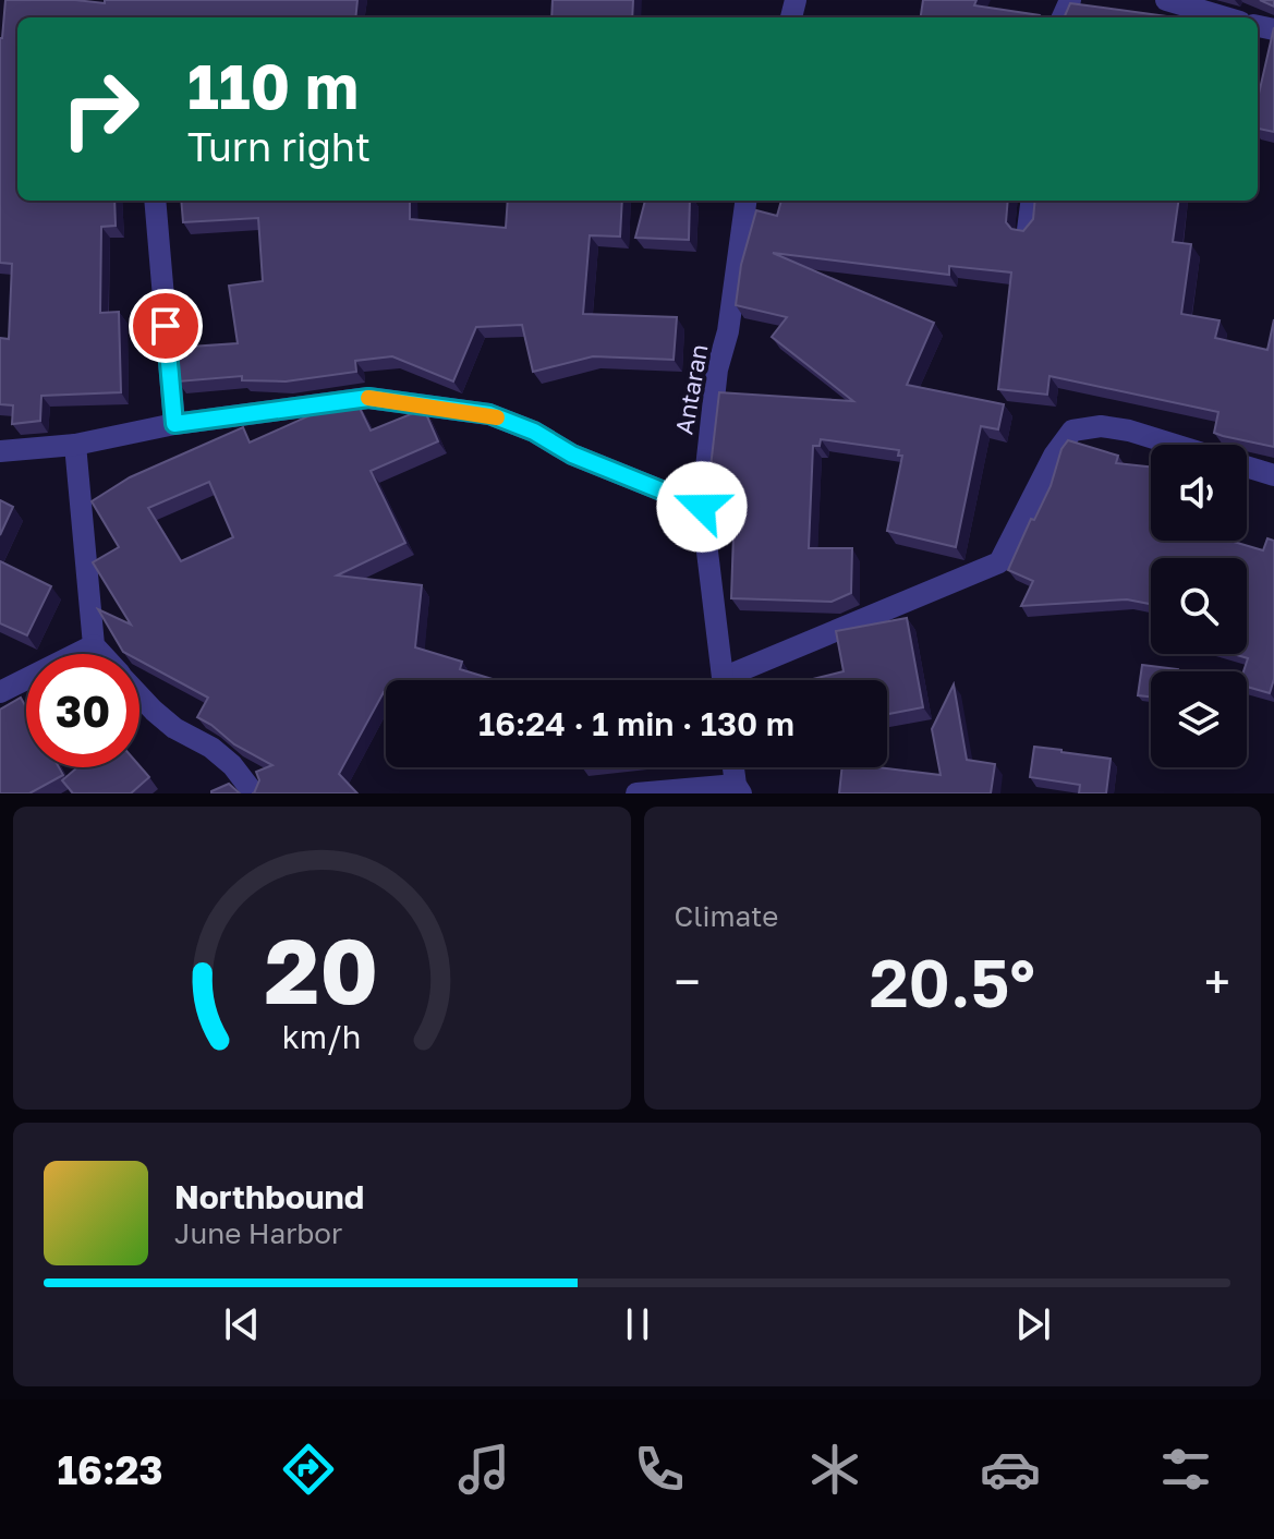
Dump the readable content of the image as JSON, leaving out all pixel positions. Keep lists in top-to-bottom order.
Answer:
{
  "streets": {
    "street": ["Antaran"]
  },
  "page": {
    "turn": ["110 m", "Turn right"],
    "limit": "30",
    "trip": "16:24 · 1 min · 130 m",
    "tile": "Climate",
    "heat": ["−", "20.5°", "+"],
    "song": ["Northbound", "June Harbor"],
    "tabs": "16:23",
    "gauge": ["20", "km/h"]
  }
}
